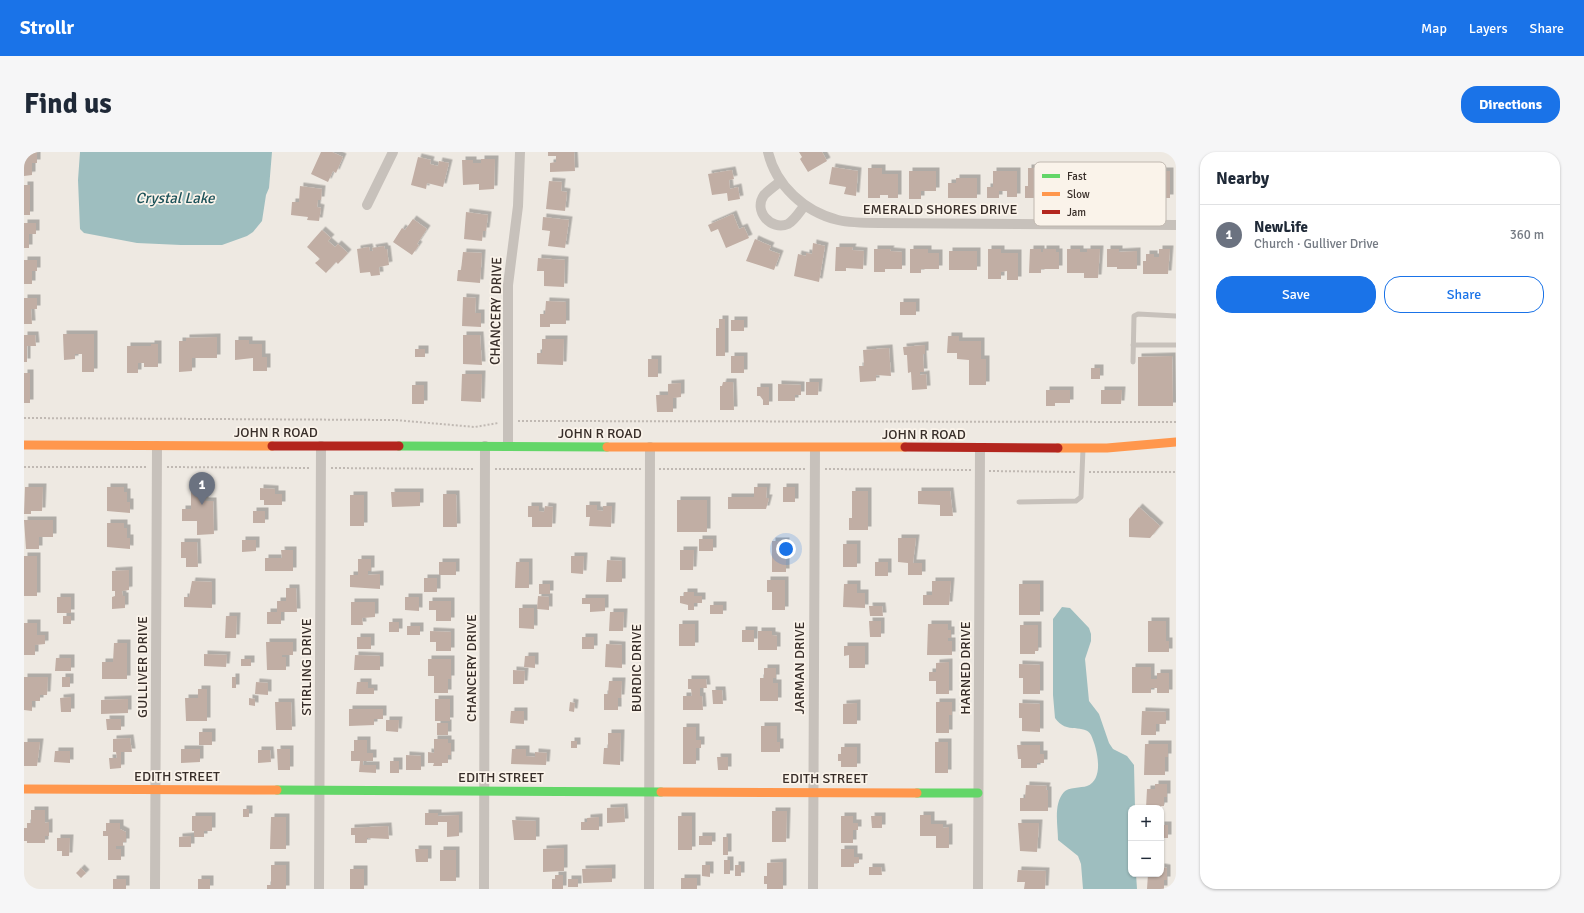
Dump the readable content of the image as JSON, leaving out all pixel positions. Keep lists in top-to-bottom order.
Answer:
{
  "streets": {
    "main road": ["JOHN R ROAD", "EDITH STREET"],
    "street": [
      "EMERALD SHORES DRIVE",
      "CHANCERY DRIVE",
      "GULLIVER DRIVE",
      "STIRLING DRIVE",
      "BURDIC DRIVE",
      "JARMAN DRIVE",
      "HARNED DRIVE"
    ]
  },
  "crossings": [
    ["CHANCERY DRIVE", "JOHN R ROAD"],
    ["CHANCERY DRIVE", "EDITH STREET"],
    ["JOHN R ROAD", "GULLIVER DRIVE"],
    ["JOHN R ROAD", "STIRLING DRIVE"],
    ["JOHN R ROAD", "BURDIC DRIVE"],
    ["JOHN R ROAD", "JARMAN DRIVE"],
    ["JOHN R ROAD", "HARNED DRIVE"],
    ["GULLIVER DRIVE", "EDITH STREET"],
    ["STIRLING DRIVE", "EDITH STREET"],
    ["BURDIC DRIVE", "EDITH STREET"],
    ["JARMAN DRIVE", "EDITH STREET"],
    ["HARNED DRIVE", "EDITH STREET"]
  ],
  "water": ["Crystal Lake"],
  "legend": ["Fast", "Slow", "Jam"],
  "page": {
    "header": "Strollr",
    "nav": ["Map", "Layers", "Share"],
    "buttons": [
      "Directions",
      ["Save", "Share"]
    ],
    "title": "Find us",
    "heading": "Nearby",
    "list": [
      {
        "mark": "1",
        "name": "NewLife",
        "note": "Church · Gulliver Drive",
        "value": "360 m"
      }
    ],
    "pins": "1",
    "map_buttons": ["+", "−"]
  }
}
